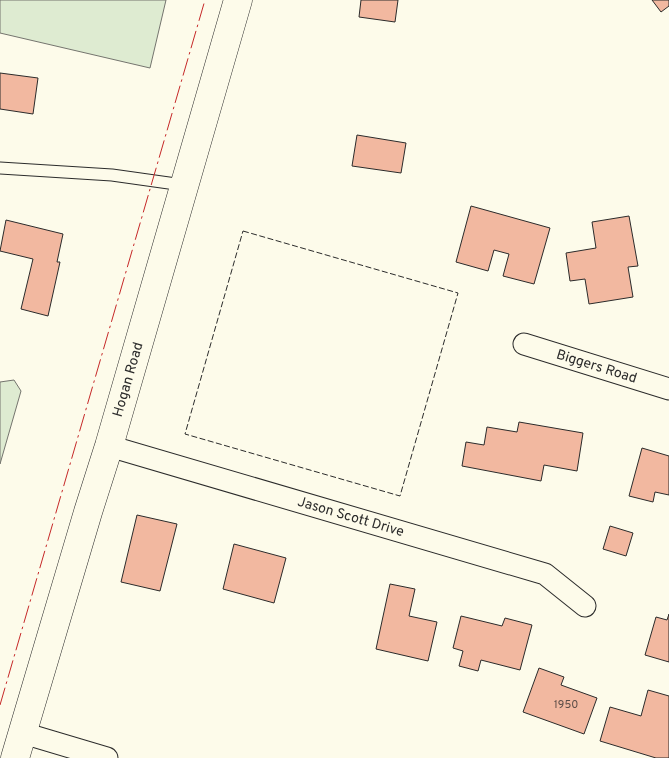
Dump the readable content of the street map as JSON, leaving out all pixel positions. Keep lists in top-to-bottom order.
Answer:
{
  "streets": {
    "main road": ["Hogan Road"],
    "street": ["Biggers Road", "Jason Scott Drive"]
  },
  "crossings": [
    ["Hogan Road", "Jason Scott Drive"]
  ],
  "house_numbers": ["1950"]
}
